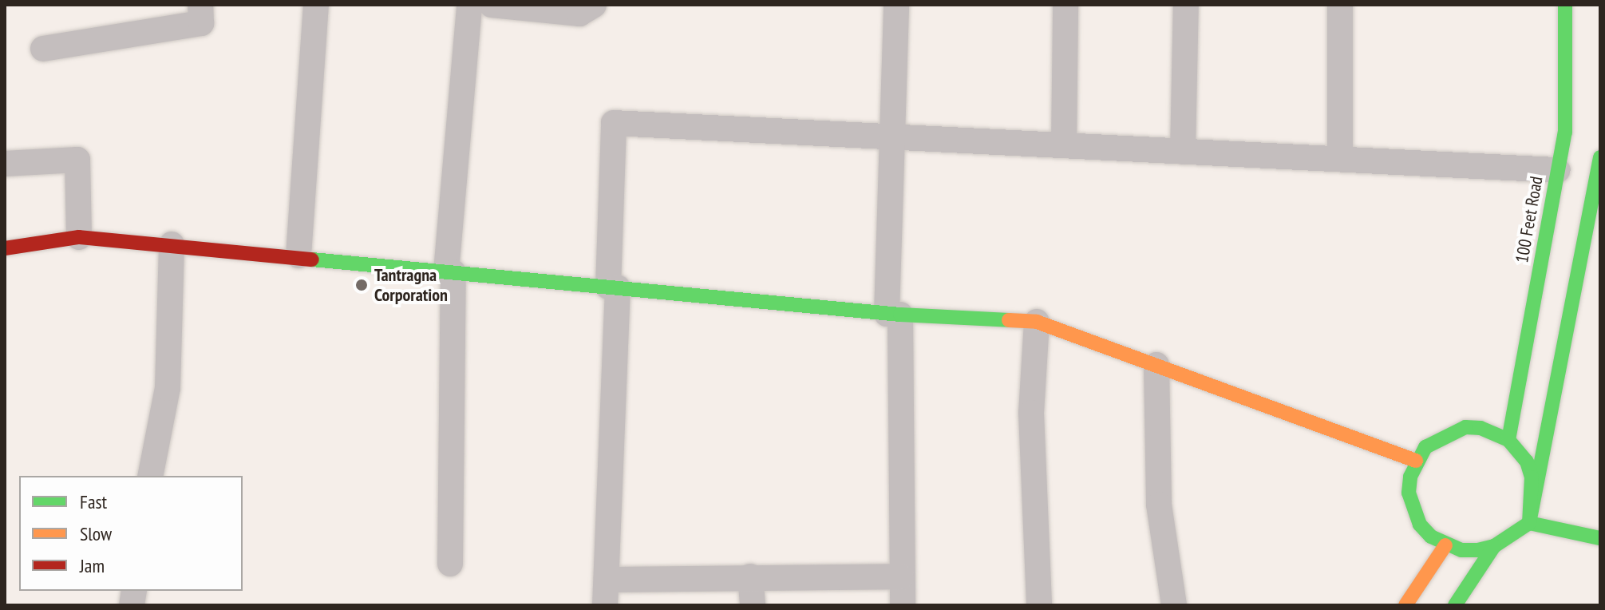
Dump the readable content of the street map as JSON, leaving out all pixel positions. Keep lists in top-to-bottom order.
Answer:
{
  "streets": {
    "street": ["100 Feet Road"]
  },
  "places": ["Tantragna Corporation"],
  "legend": ["Fast", "Slow", "Jam"]
}
